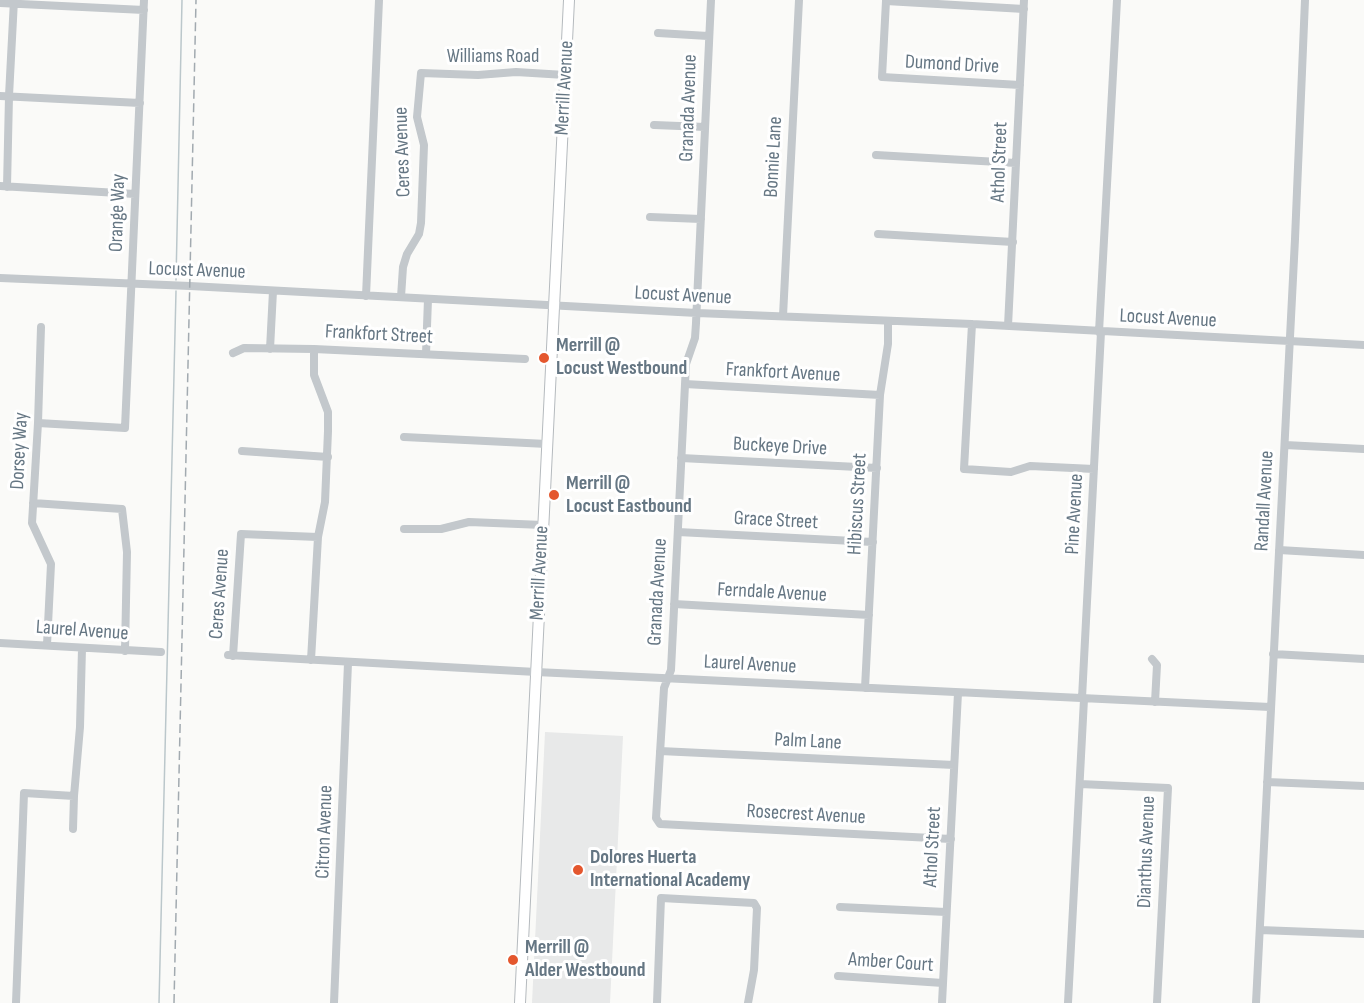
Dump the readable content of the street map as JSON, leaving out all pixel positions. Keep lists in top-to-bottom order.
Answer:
{
  "streets": {
    "main road": ["Merrill Avenue"],
    "street": [
      "Williams Road",
      "Dumond Drive",
      "Granada Avenue",
      "Ceres Avenue",
      "Bonnie Lane",
      "Athol Street",
      "Orange Way",
      "Locust Avenue",
      "Frankfort Street",
      "Frankfort Avenue",
      "Buckeye Drive",
      "Dorsey Way",
      "Randall Avenue",
      "Hibiscus Street",
      "Pine Avenue",
      "Grace Street",
      "Ferndale Avenue",
      "Laurel Avenue",
      "Palm Lane",
      "Rosecrest Avenue",
      "Citron Avenue",
      "Dianthus Avenue",
      "Amber Court"
    ]
  },
  "crossings": [
    ["Williams Road", "Merrill Avenue"],
    ["Williams Road", "Ceres Avenue"],
    ["Dumond Drive", "Athol Street"],
    ["Merrill Avenue", "Locust Avenue"],
    ["Merrill Avenue", "Laurel Avenue"],
    ["Granada Avenue", "Locust Avenue"],
    ["Granada Avenue", "Frankfort Avenue"],
    ["Granada Avenue", "Buckeye Drive"],
    ["Granada Avenue", "Grace Street"],
    ["Granada Avenue", "Ferndale Avenue"],
    ["Granada Avenue", "Laurel Avenue"],
    ["Granada Avenue", "Palm Lane"],
    ["Granada Avenue", "Rosecrest Avenue"],
    ["Ceres Avenue", "Locust Avenue"],
    ["Ceres Avenue", "Laurel Avenue"],
    ["Bonnie Lane", "Locust Avenue"],
    ["Athol Street", "Locust Avenue"],
    ["Athol Street", "Laurel Avenue"],
    ["Athol Street", "Palm Lane"],
    ["Athol Street", "Rosecrest Avenue"],
    ["Athol Street", "Amber Court"],
    ["Orange Way", "Locust Avenue"],
    ["Orange Way", "Dorsey Way"],
    ["Locust Avenue", "Randall Avenue"],
    ["Locust Avenue", "Hibiscus Street"],
    ["Locust Avenue", "Pine Avenue"],
    ["Frankfort Avenue", "Hibiscus Street"],
    ["Buckeye Drive", "Hibiscus Street"],
    ["Dorsey Way", "Laurel Avenue"],
    ["Randall Avenue", "Laurel Avenue"],
    ["Hibiscus Street", "Grace Street"],
    ["Hibiscus Street", "Ferndale Avenue"],
    ["Hibiscus Street", "Laurel Avenue"],
    ["Pine Avenue", "Laurel Avenue"],
    ["Pine Avenue", "Dianthus Avenue"],
    ["Laurel Avenue", "Citron Avenue"]
  ],
  "places": [
    "Merrill @ Locust Westbound",
    "Merrill @ Locust Eastbound",
    "Dolores Huerta International Academy",
    "Merrill @ Alder Westbound"
  ]
}
